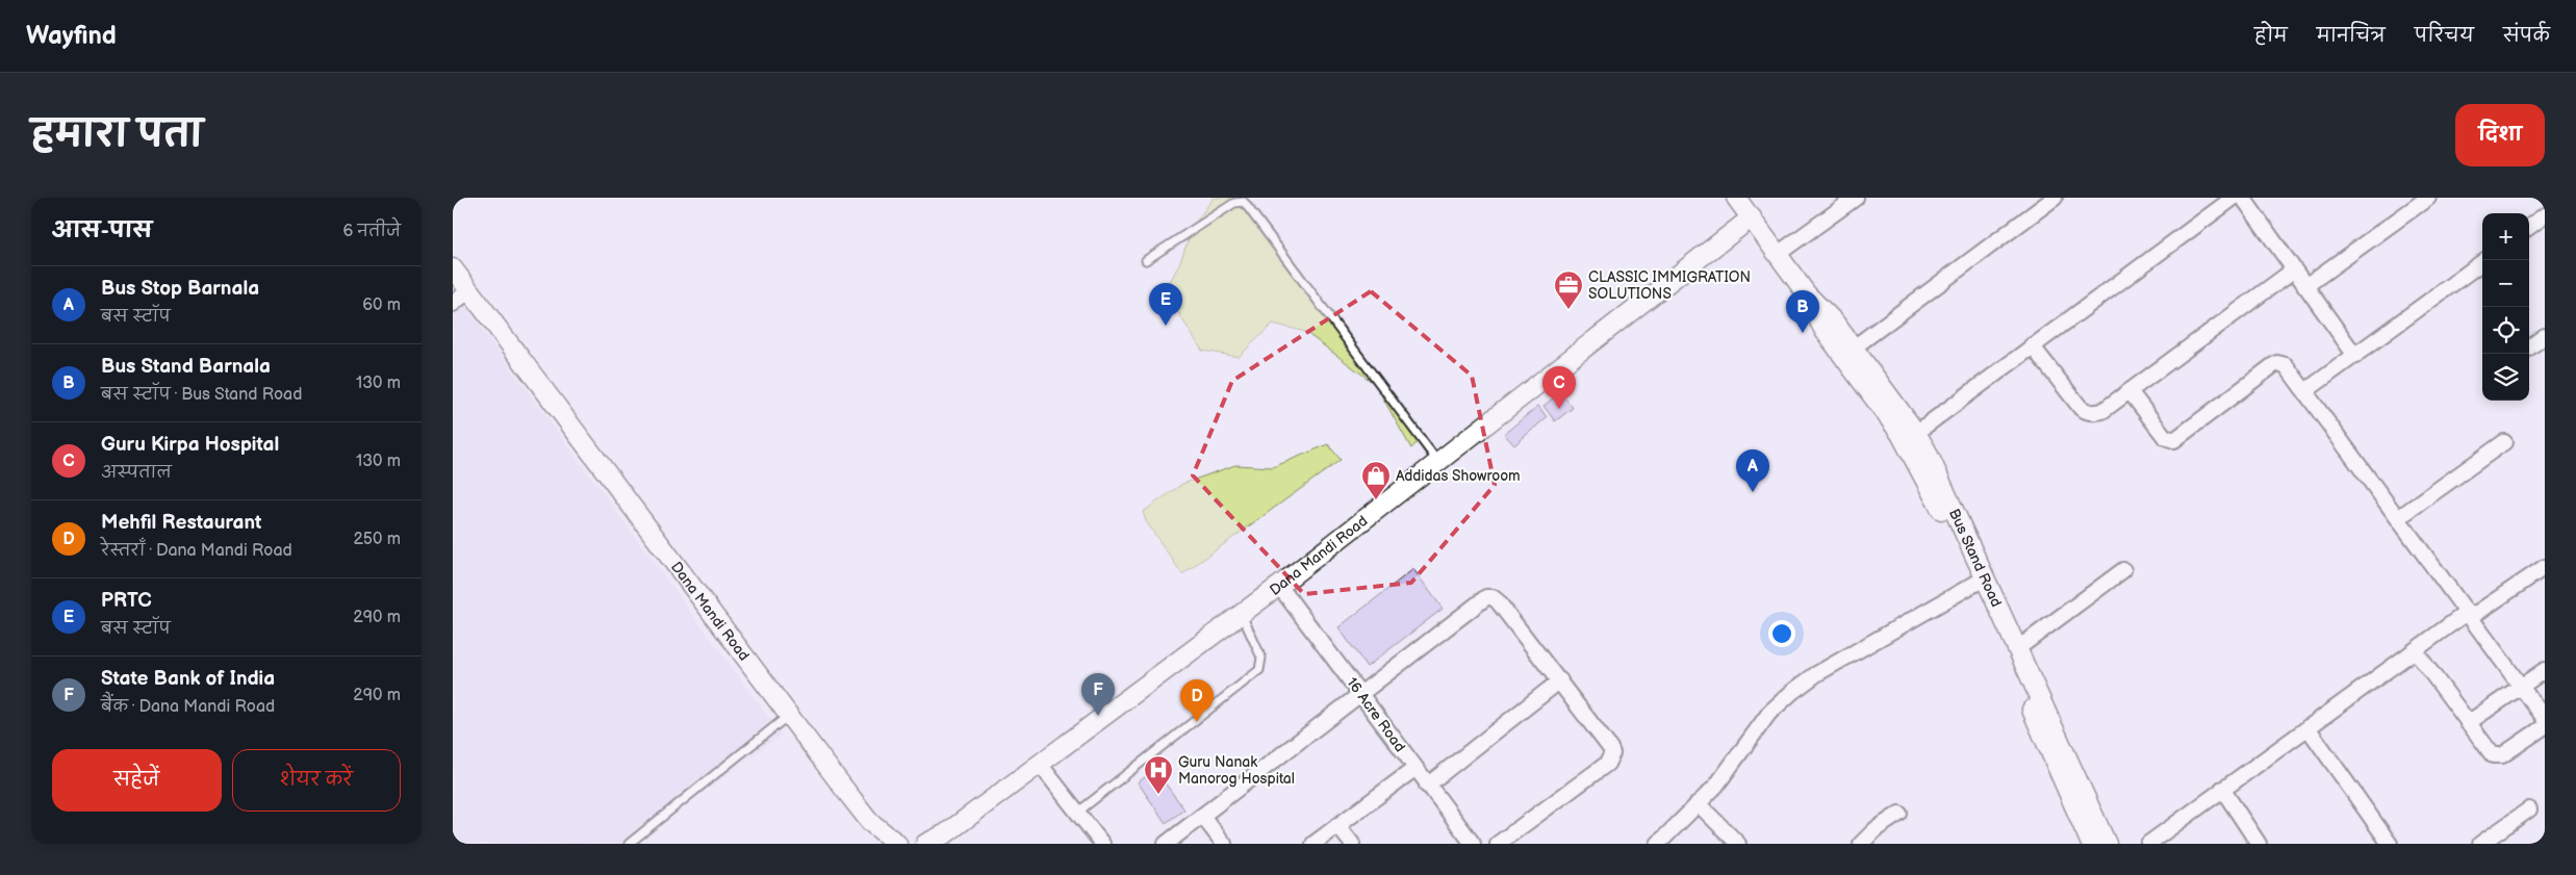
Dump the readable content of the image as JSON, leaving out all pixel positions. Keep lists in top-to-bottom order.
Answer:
{
  "streets": {
    "street": ["Dana Mandi Road", "Bus Stand Road", "16 Acre Road"]
  },
  "crossings": [
    ["Dana Mandi Road", "Bus Stand Road"],
    ["Dana Mandi Road", "16 Acre Road"]
  ],
  "places": {
    "office": ["CLASSIC IMMIGRATION SOLUTIONS"],
    "shop": ["Addidas Showroom"],
    "hospital": ["Guru Nanak Manorog Hospital"]
  },
  "page": {
    "header": "Wayfind",
    "nav": [
      "होम",
      "मानचित्र",
      "परिचय",
      "संपर्क"
    ],
    "title": "हमारा पता",
    "buttons": [
      "दिशा",
      ["सहेजें", "शेयर करें"]
    ],
    "heading": ["आस-पास", "6 नतीजे"],
    "map_buttons": ["+", "−"],
    "list": [
      {
        "mark": "A",
        "name": "Bus Stop Barnala",
        "note": "बस स्टॉप",
        "value": "60 m"
      },
      {
        "mark": "B",
        "name": "Bus Stand Barnala",
        "note": "बस स्टॉप · Bus Stand Road",
        "value": "130 m"
      },
      {
        "mark": "C",
        "name": "Guru Kirpa Hospital",
        "note": "अस्पताल",
        "value": "130 m"
      },
      {
        "mark": "D",
        "name": "Mehfil Restaurant",
        "note": "रेस्तराँ · Dana Mandi Road",
        "value": "250 m"
      },
      {
        "mark": "E",
        "name": "PRTC",
        "note": "बस स्टॉप",
        "value": "290 m"
      },
      {
        "mark": "F",
        "name": "State Bank of India",
        "note": "बैंक · Dana Mandi Road",
        "value": "290 m"
      }
    ],
    "pins": [
      "E",
      "B",
      "C",
      "A",
      "F",
      "D"
    ]
  }
}
